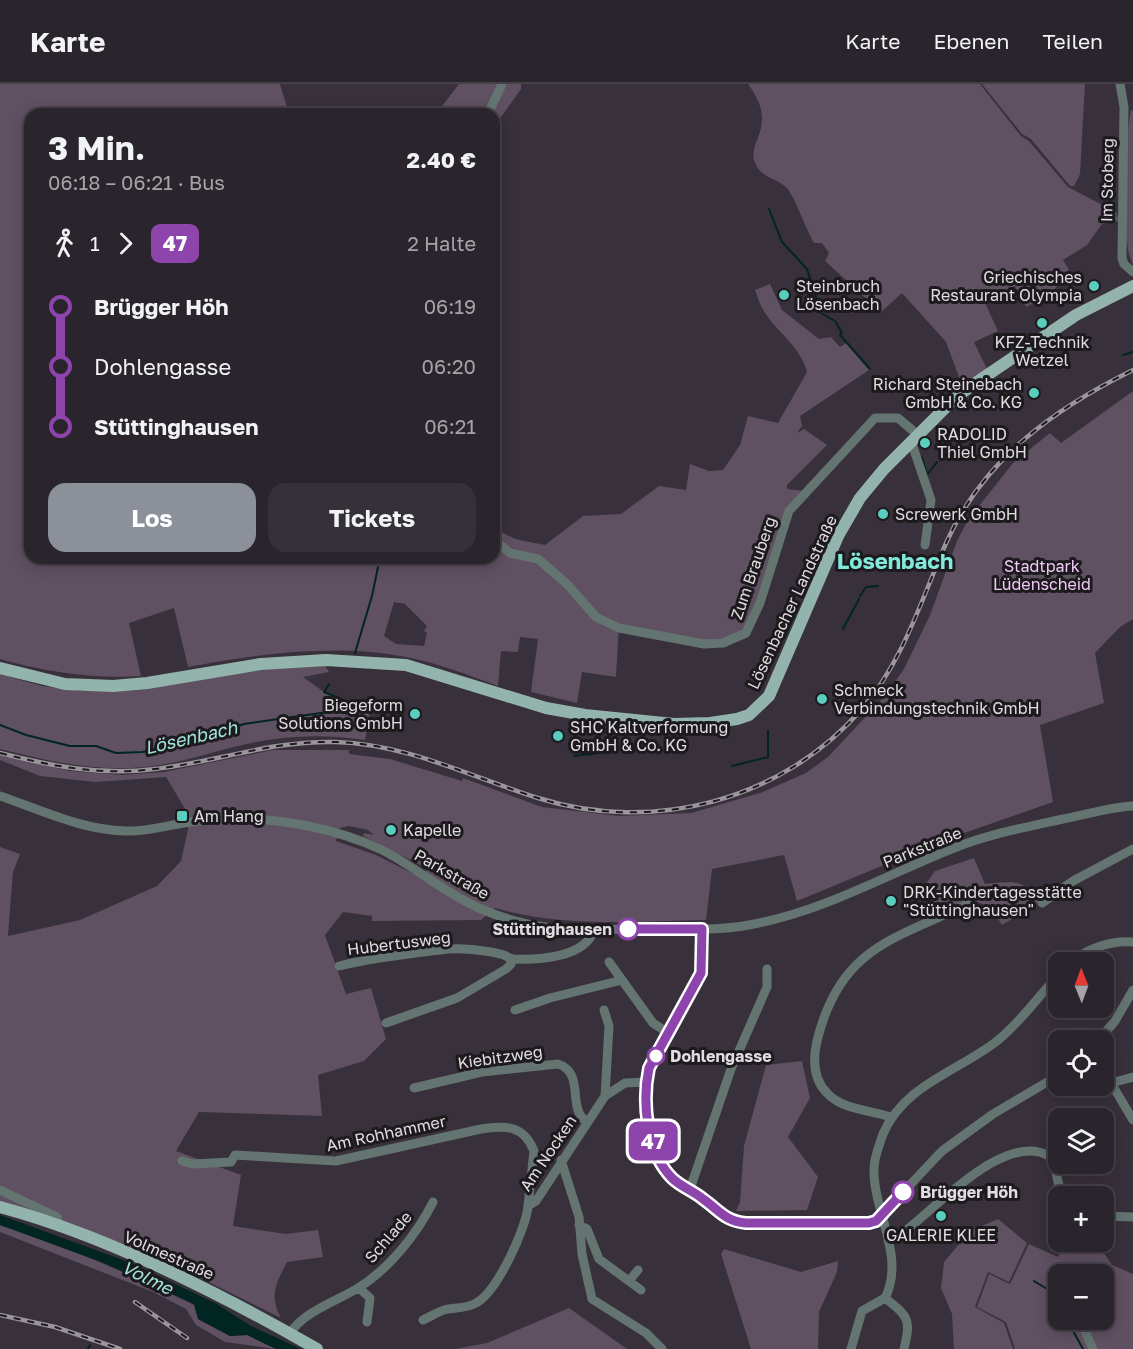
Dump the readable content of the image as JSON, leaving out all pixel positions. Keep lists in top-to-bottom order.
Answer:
{
  "streets": {
    "main road": ["Lösenbacher Landstraße", "Volmestraße"],
    "street": [
      "Im Stoberg",
      "Zum Brauberg",
      "Parkstraße",
      "Hubertusweg",
      "Kiebitzweg",
      "Am Rohhammer",
      "Am Nocken",
      "Schlade"
    ]
  },
  "crossings": [
    ["Zum Brauberg", "Lösenbacher Landstraße"],
    ["Parkstraße", "Hubertusweg"],
    ["Kiebitzweg", "Am Nocken"],
    ["Am Rohhammer", "Am Nocken"],
    ["Schlade", "Volmestraße"]
  ],
  "districts": ["Lösenbach"],
  "water": ["Lösenbach", "Volme"],
  "parks": ["Stadtpark Lüdenscheid"],
  "places": {
    "other": [
      "Griechisches Restaurant Olympia",
      "Steinbruch Lösenbach",
      "KFZ-Technik Wetzel",
      "Richard Steinebach GmbH & Co. KG",
      "RADOLID Thiel GmbH",
      "Screwerk GmbH",
      "Schmeck Verbindungstechnik GmbH",
      "Biegeform Solutions GmbH",
      "SHC Kaltverformung GmbH & Co. KG",
      "Kapelle",
      "DRK-Kindertagesstätte \"Stüttinghausen\"",
      "Stüttinghausen",
      "Dohlengasse",
      "Brügger Höh",
      "GALERIE KLEE"
    ],
    "transit": ["Am Hang"]
  },
  "lines": ["bus line 47"],
  "north": "top",
  "page": {
    "header": "Karte",
    "nav": ["Karte", "Ebenen", "Teilen"],
    "on_map": "47",
    "heading": ["3 Min.", "06:18 – 06:21 · Bus", "2.40 €"],
    "legs": ["1", "47", "2 Halte"],
    "list": [
      {
        "name": "Brügger Höh",
        "value": "06:19"
      },
      {
        "name": "Dohlengasse",
        "value": "06:20"
      },
      {
        "name": "Stüttinghausen",
        "value": "06:21"
      }
    ],
    "buttons": ["Los", "Tickets"],
    "map_buttons": ["+", "−"]
  }
}
